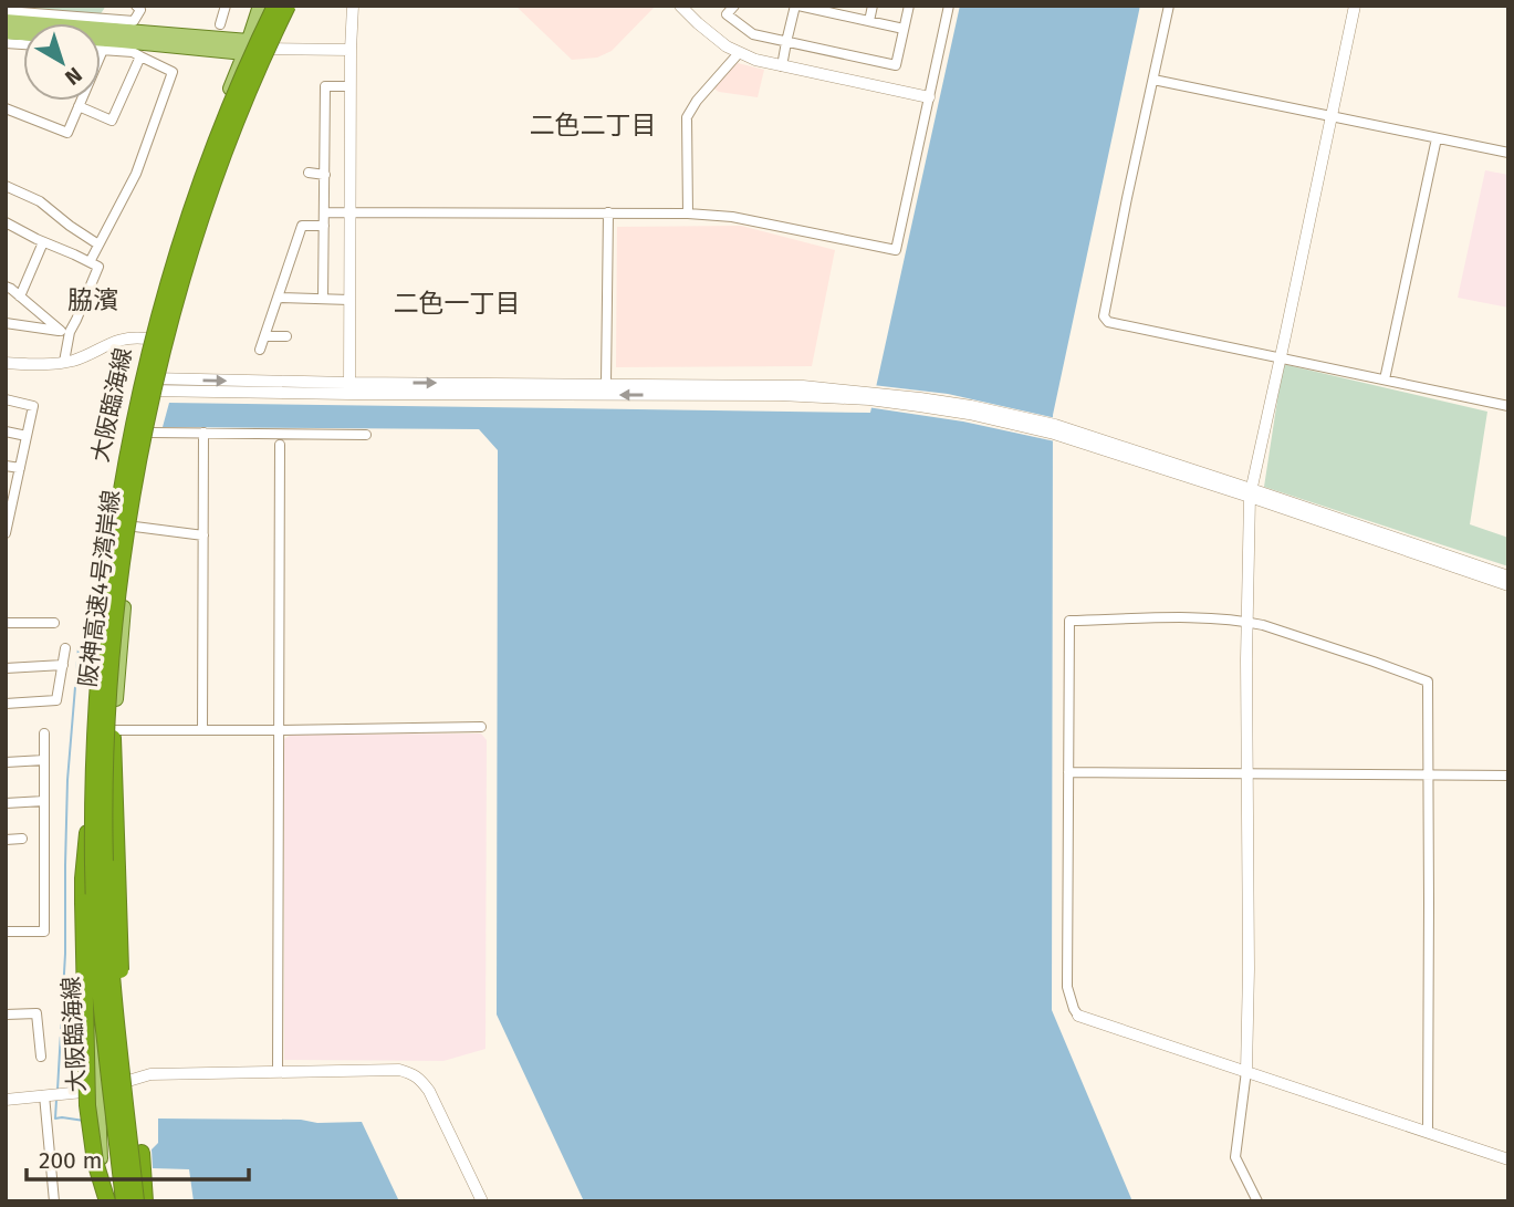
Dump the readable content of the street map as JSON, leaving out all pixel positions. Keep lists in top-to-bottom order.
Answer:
{
  "streets": {
    "highway": ["阪神高速4号湾岸線"],
    "main road": ["大阪臨海線"]
  },
  "districts": ["二色二丁目", "脇濱", "二色一丁目"],
  "scale_bar": "200 m",
  "north": "bottom right"
}
